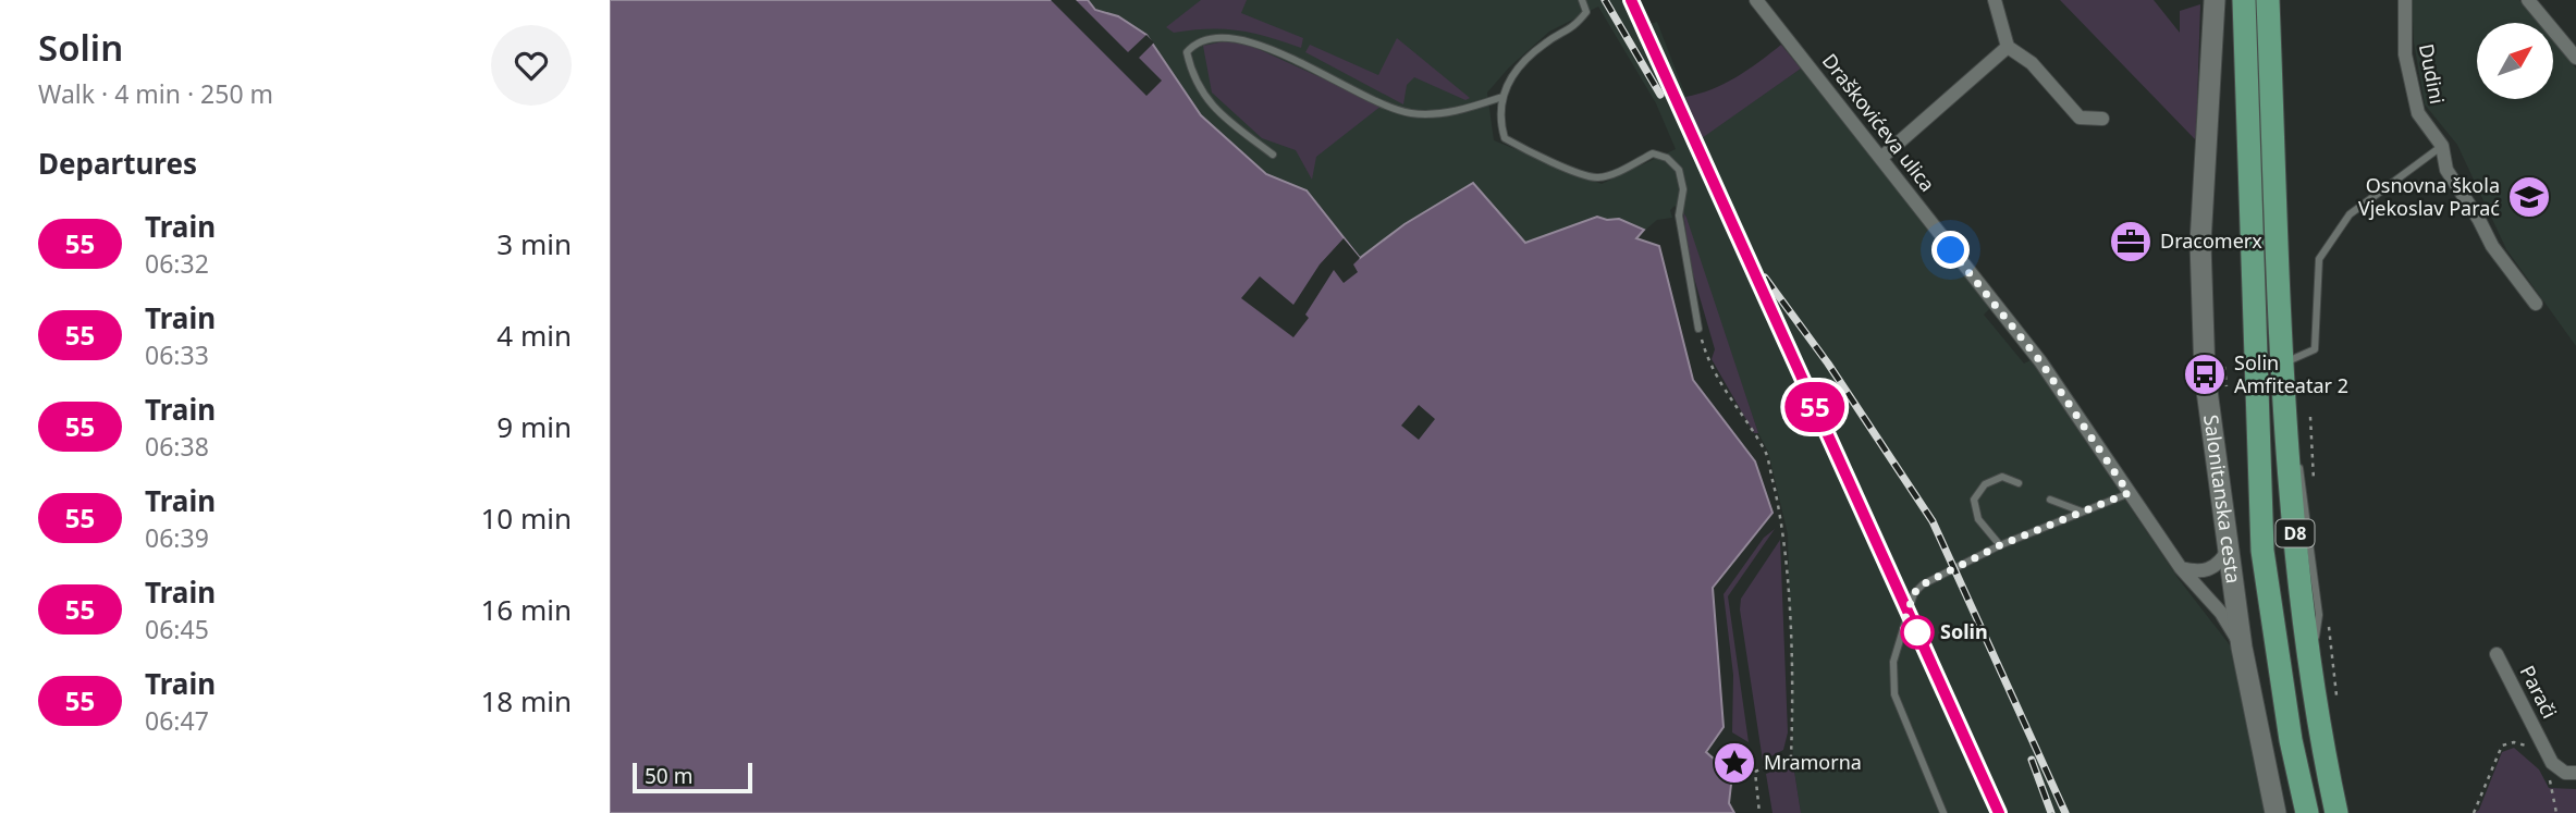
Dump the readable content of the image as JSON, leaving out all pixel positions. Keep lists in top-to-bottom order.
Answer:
{
  "streets": {
    "highway": ["D8"],
    "main road": ["Salonitanska cesta"],
    "street": ["Dudini", "Draškovićeva ulica", "Parači"]
  },
  "crossings": [
    ["Draškovićeva ulica", "Salonitanska cesta"]
  ],
  "places": {
    "school or university": ["Osnovna škola Vjekoslav Parać"],
    "office": ["Dracomerx"],
    "bus stop": ["Solin Amfiteatar 2"],
    "other": ["Solin"],
    "place": ["Mramorna"]
  },
  "scale_bar": "50 m",
  "north": "top right",
  "page": {
    "heading": [
      ["Solin", "Walk · 4 min · 250 m"],
      "Departures"
    ],
    "on_map": "55",
    "list": [
      {
        "mark": "55",
        "name": "Train",
        "note": "06:32",
        "value": "3 min"
      },
      {
        "mark": "55",
        "name": "Train",
        "note": "06:33",
        "value": "4 min"
      },
      {
        "mark": "55",
        "name": "Train",
        "note": "06:38",
        "value": "9 min"
      },
      {
        "mark": "55",
        "name": "Train",
        "note": "06:39",
        "value": "10 min"
      },
      {
        "mark": "55",
        "name": "Train",
        "note": "06:45",
        "value": "16 min"
      },
      {
        "mark": "55",
        "name": "Train",
        "note": "06:47",
        "value": "18 min"
      }
    ],
    "scale": "50 m"
  }
}
